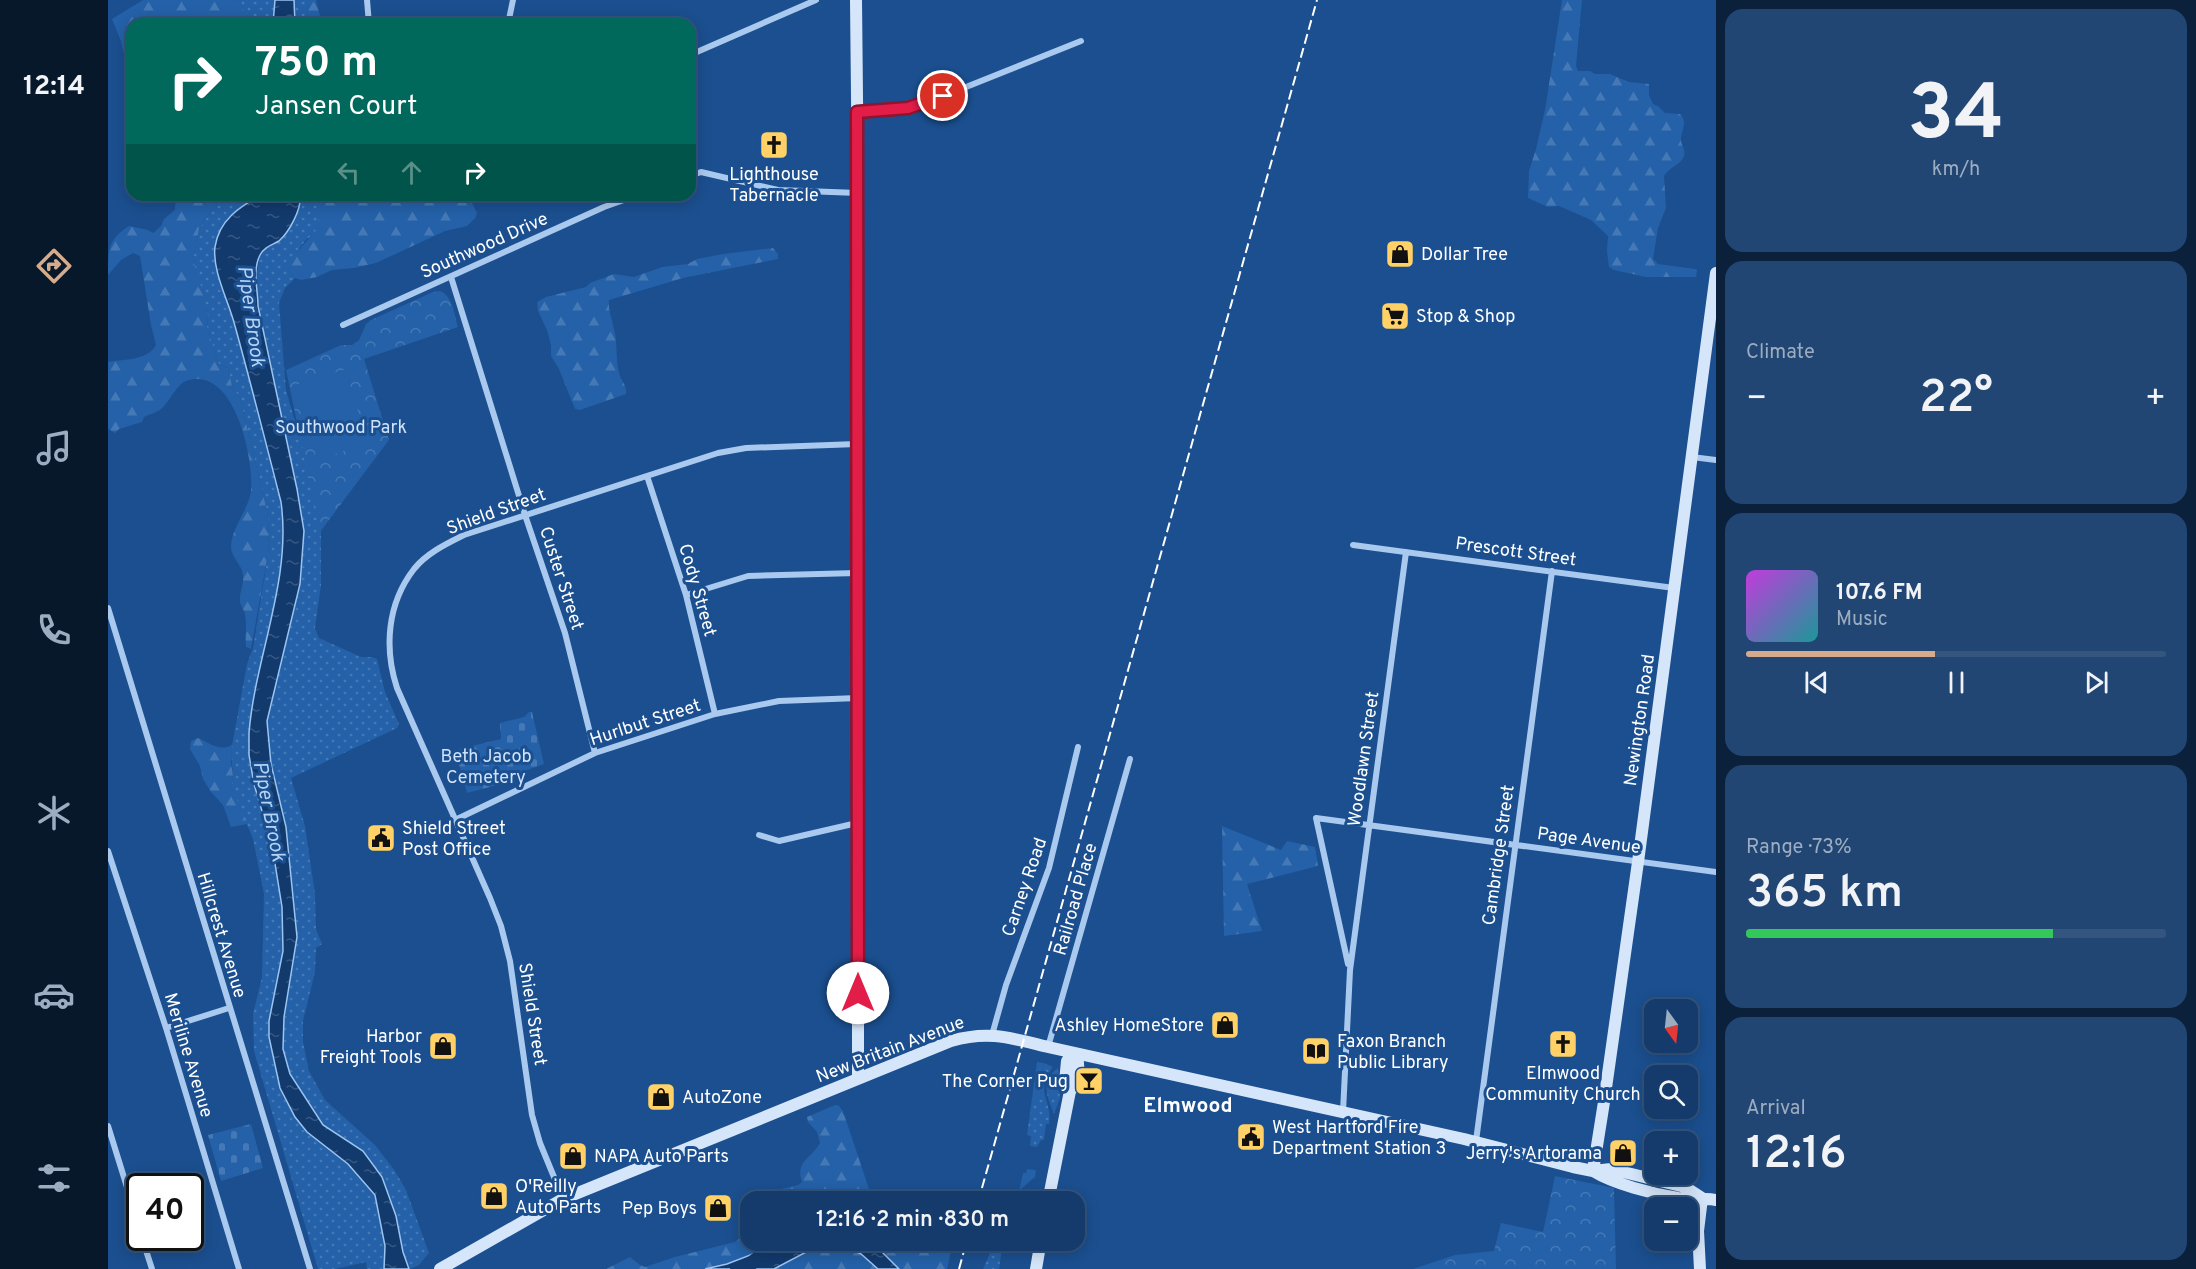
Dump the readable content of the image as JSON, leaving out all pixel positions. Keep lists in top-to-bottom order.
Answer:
{
  "streets": {
    "main road": ["Newington Road", "New Britain Avenue"],
    "street": [
      "Southwood Drive",
      "Shield Street",
      "Prescott Street",
      "Custer Street",
      "Cody Street",
      "Hurlbut Street",
      "Woodlawn Street",
      "Page Avenue",
      "Cambridge Street",
      "Carney Road",
      "Railroad Place",
      "Hillcrest Avenue",
      "Meriline Avenue"
    ]
  },
  "crossings": [
    ["Southwood Drive", "Custer Street"],
    ["Shield Street", "Custer Street"],
    ["Shield Street", "Cody Street"],
    ["Shield Street", "Hurlbut Street"],
    ["Shield Street", "New Britain Avenue"],
    ["Prescott Street", "Newington Road"],
    ["Prescott Street", "Woodlawn Street"],
    ["Prescott Street", "Cambridge Street"],
    ["Custer Street", "Hurlbut Street"],
    ["Cody Street", "Hurlbut Street"],
    ["Newington Road", "Page Avenue"],
    ["Newington Road", "New Britain Avenue"],
    ["Woodlawn Street", "Page Avenue"],
    ["Woodlawn Street", "New Britain Avenue"],
    ["Page Avenue", "Cambridge Street"],
    ["Cambridge Street", "New Britain Avenue"],
    ["Carney Road", "New Britain Avenue"],
    ["Railroad Place", "New Britain Avenue"]
  ],
  "districts": ["Elmwood"],
  "water": ["Piper Brook"],
  "parks": ["Southwood Park", "Beth Jacob Cemetery"],
  "places": {
    "church": ["Lighthouse Tabernacle", "Elmwood Community Church"],
    "shop": [
      "Dollar Tree",
      "Ashley HomeStore",
      "Harbor Freight Tools",
      "AutoZone",
      "Jerry's Artorama",
      "NAPA Auto Parts",
      "O'Reilly Auto Parts",
      "Pep Boys"
    ],
    "supermarket": ["Stop & Shop"],
    "public building": ["Shield Street Post Office", "West Hartford Fire Department Station 3"],
    "library": ["Faxon Branch Public Library"],
    "bar": ["The Corner Pug"]
  },
  "north": "bottom",
  "page": {
    "tabs": "12:14",
    "tile": [
      ["34", "km/h"],
      "Climate",
      ["Range · 73%", "365 km"],
      ["Arrival", "12:16"]
    ],
    "turn": ["750 m", "Jansen Court"],
    "heat": ["−", "22°", "+"],
    "song": ["107.6 FM", "Music"],
    "map_buttons": ["+", "−"],
    "limit": "40",
    "trip": "12:16 · 2 min · 830 m"
  }
}
